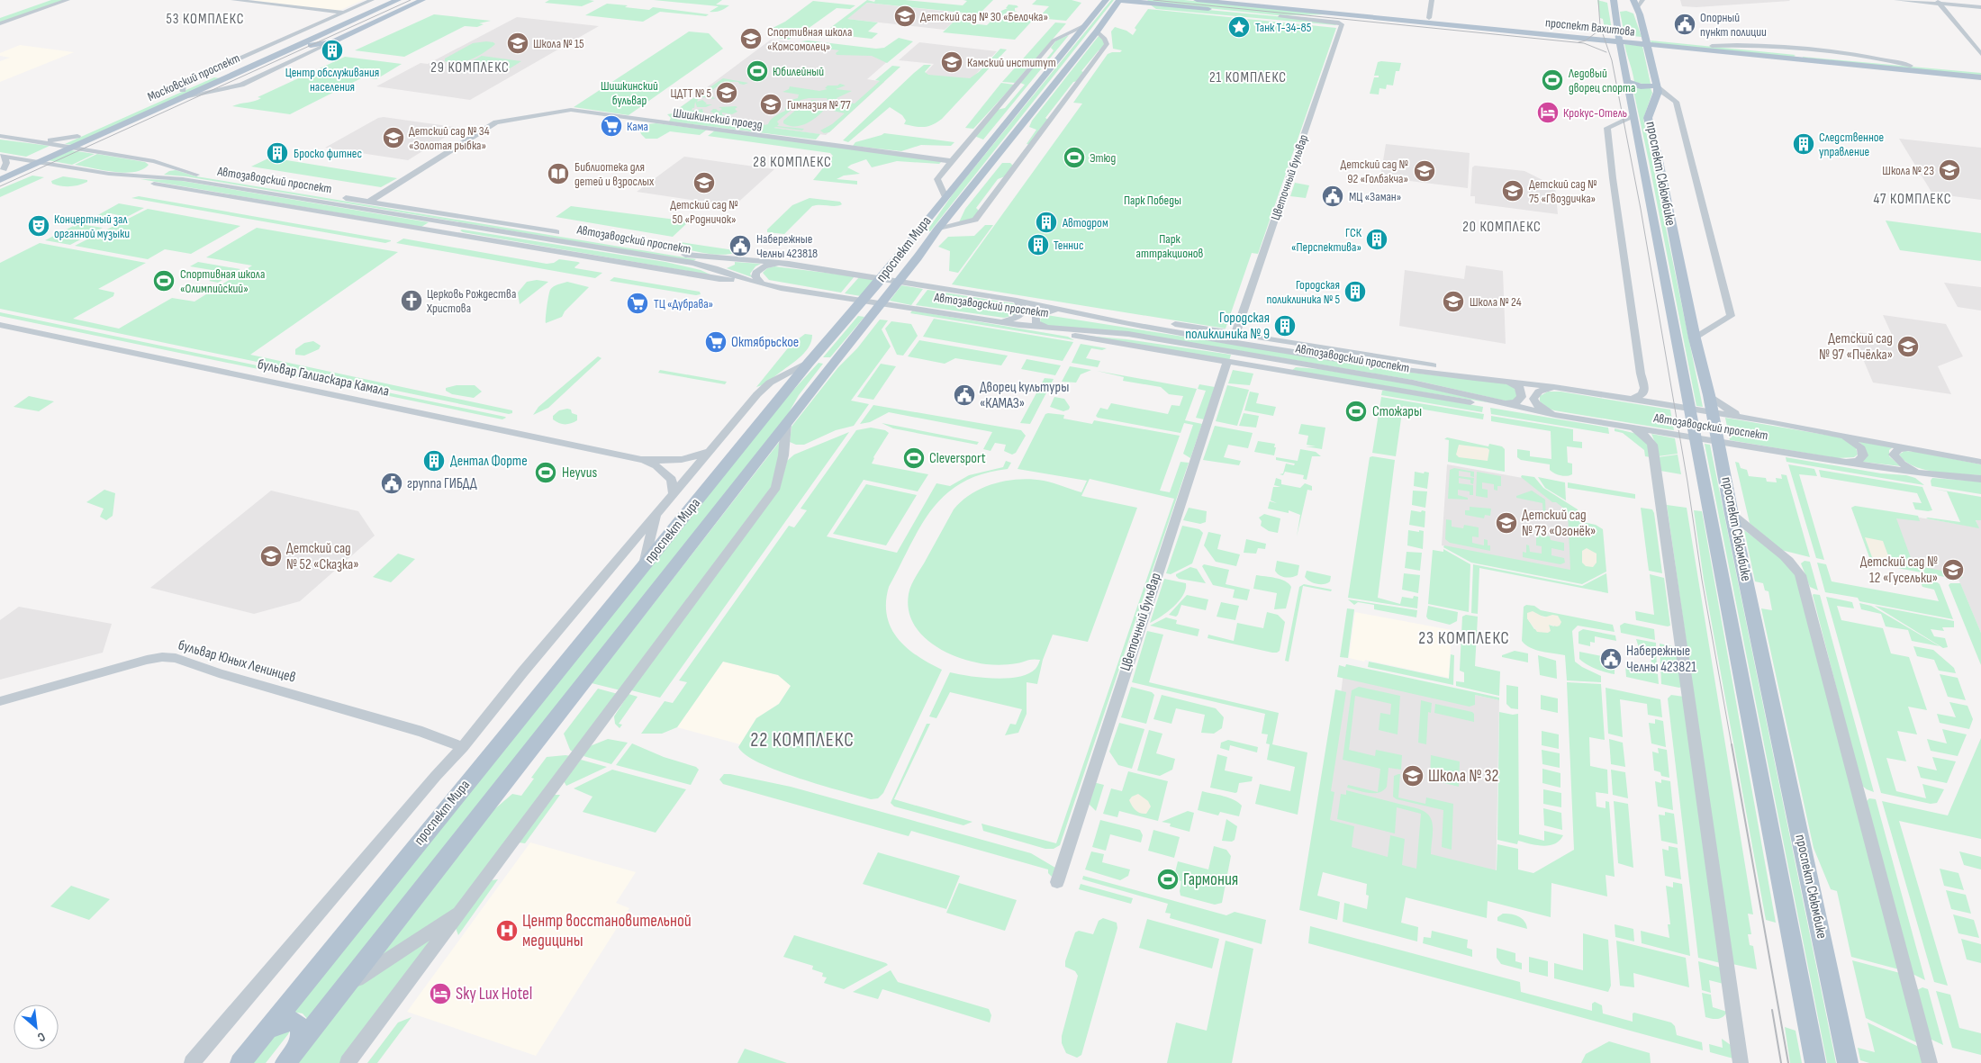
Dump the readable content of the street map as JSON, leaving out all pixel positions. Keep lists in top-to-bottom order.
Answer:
{
  "streets": {
    "main road": [
      "проспект Вахитова",
      "Московский проспект",
      "проспект Сююмбике",
      "проспект Мира"
    ],
    "street": [
      "Шишкинский проезд",
      "Цветочный бульвар",
      "Автозаводский проспект",
      "бульвар Галиаскара Камала",
      "бульвар Юных Ленинцев"
    ]
  },
  "crossings": [
    ["проспект Вахитова", "проспект Сююмбике"],
    ["Московский проспект", "Автозаводский проспект"],
    ["Шишкинский проезд", "Автозаводский проспект"],
    ["проспект Сююмбике", "Автозаводский проспект"],
    ["Автозаводский проспект", "проспект Мира"]
  ],
  "districts": [
    "53 КОМПЛЕКС",
    "29 КОМПЛЕКС",
    "21 КОМПЛЕКС",
    "28 КОМПЛЕКС",
    "47 КОМПЛЕКС",
    "20 КОМПЛЕКС",
    "23 КОМПЛЕКС",
    "22 КОМПЛЕКС"
  ],
  "parks": ["Шишкинский бульвар", "Парк Победы", "Парк аттракционов"],
  "places": {
    "school or university": [
      "Детский сад № 30 «Белочка»",
      "Спортивная школа «Комсомолец»",
      "Школа № 15",
      "Камский институт",
      "ЦДТТ № 5",
      "Гимназия № 77",
      "Детский сад № 34 «Золотая рыбка»",
      "Школа № 23",
      "Детский сад № 92 «Голбакча»",
      "Детский сад № 50 «Родничок»",
      "Детский сад № 75 «Гвоздичка»",
      "Школа № 24",
      "Детский сад № 97 «Пчёлка»",
      "Детский сад № 73 «Огонёк»",
      "Детский сад № 52 «Сказка»",
      "Детский сад № 12 «Гусельки»",
      "Школа № 32"
    ],
    "public building": [
      "Опорный пункт полиции",
      "МЦ «Заман»",
      "Набережные Челны 423818",
      "Дворец культуры «КАМАЗ»",
      "группа ГИБДД",
      "Набережные Челны 423821"
    ],
    "place": ["Танк Т-34-85"],
    "building": [
      "Центр обслуживания населения",
      "Следственное управление",
      "Броско фитнес",
      "Автодром",
      "ГСК «Перспектива»",
      "Теннис",
      "Городская поликлиника № 5",
      "Городская поликлиника № 9",
      "Дентал Форте"
    ],
    "sports": [
      "Юбилейный",
      "Ледовый дворец спорта",
      "Этюд",
      "Спортивная школа «Олимпийский»",
      "Стожары",
      "Cleversport",
      "Heyvus",
      "Гармония"
    ],
    "hotel": ["Крокус-Отель", "Sky Lux Hotel"],
    "supermarket": ["Кама", "ТЦ «Дубрава»", "Октябрьское"],
    "library": ["Библиотека для детей и взрослых"],
    "theatre": ["Концертный зал органной музыки"],
    "church": ["Церковь Рождества Христова"],
    "hospital": ["Центр восстановительной медицины"]
  },
  "north": "bottom right"
}
